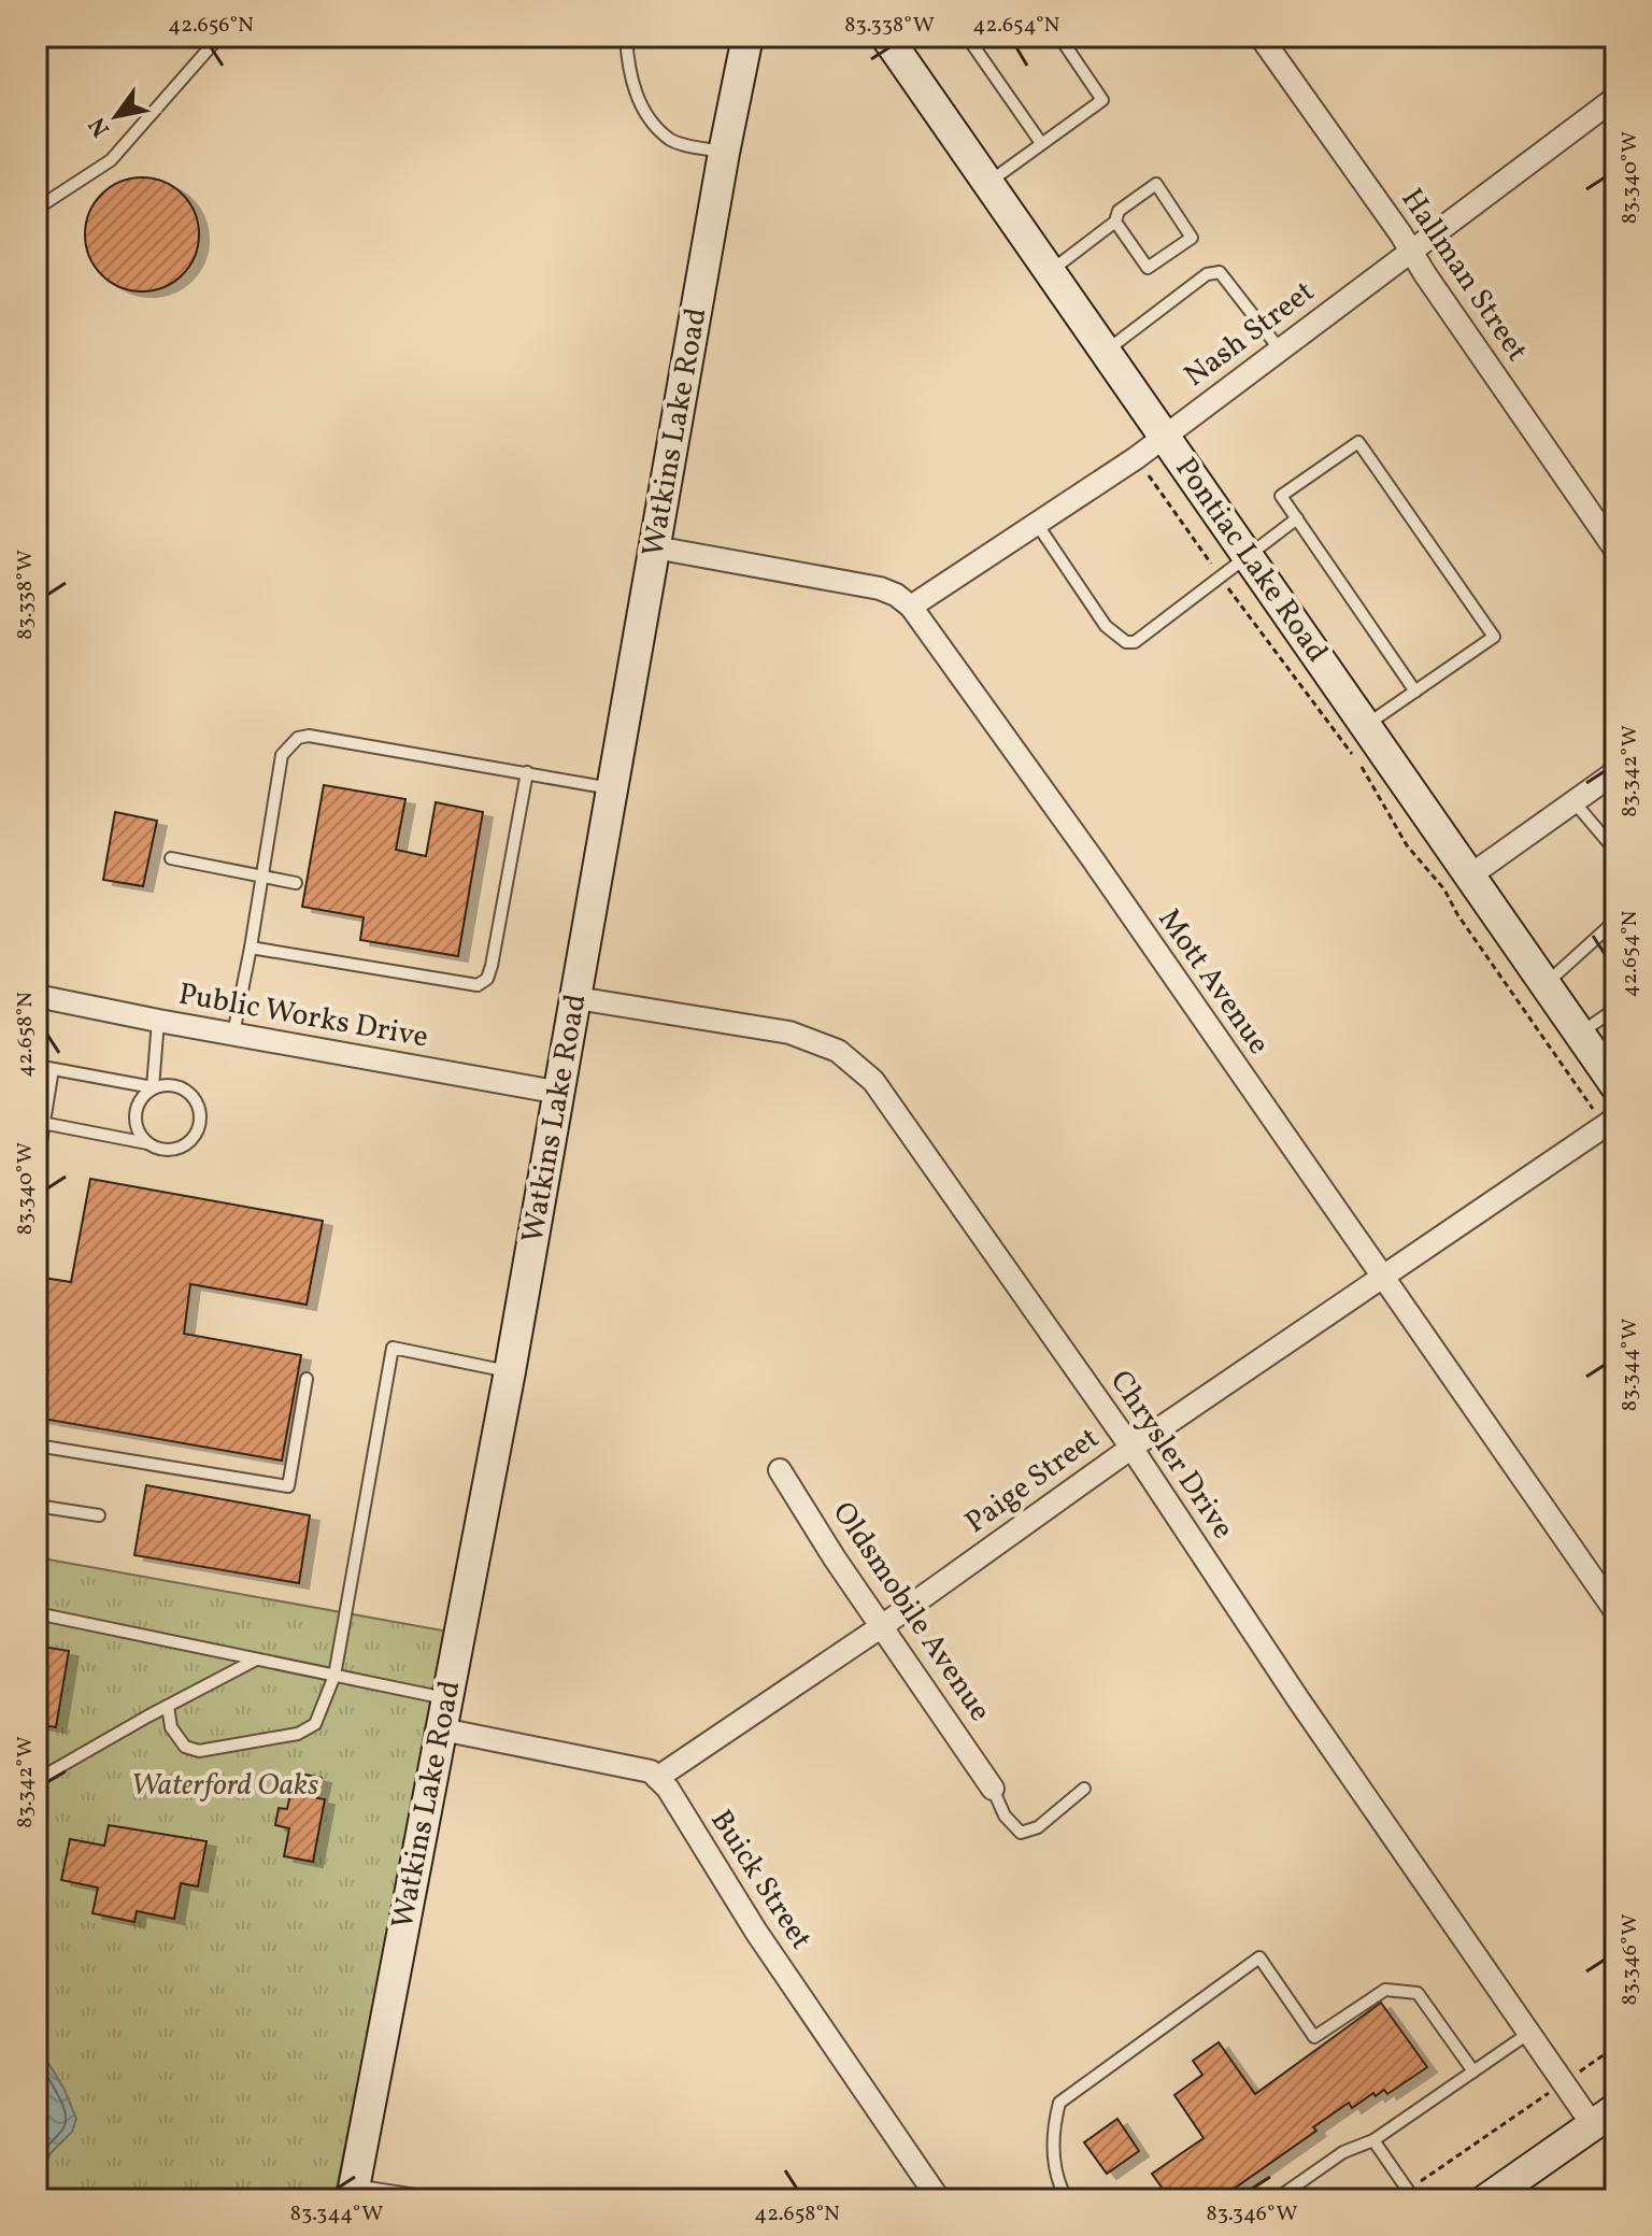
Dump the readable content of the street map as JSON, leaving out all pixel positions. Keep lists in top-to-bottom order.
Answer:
{
  "streets": {
    "street": [
      "Hallman Street",
      "Nash Street",
      "Watkins Lake Road",
      "Pontiac Lake Road",
      "Mott Avenue",
      "Public Works Drive",
      "Chrysler Drive",
      "Paige Street",
      "Oldsmobile Avenue",
      "Buick Street"
    ]
  },
  "crossings": [
    ["Hallman Street", "Nash Street"],
    ["Nash Street", "Pontiac Lake Road"],
    ["Nash Street", "Mott Avenue"],
    ["Watkins Lake Road", "Mott Avenue"],
    ["Watkins Lake Road", "Public Works Drive"],
    ["Watkins Lake Road", "Chrysler Drive"],
    ["Mott Avenue", "Paige Street"],
    ["Chrysler Drive", "Paige Street"],
    ["Paige Street", "Oldsmobile Avenue"],
    ["Paige Street", "Buick Street"]
  ],
  "parks": ["Waterford Oaks"],
  "north": "bottom left",
  "coordinates": [
    "42.656°N",
    "83.338°W",
    "42.654°N",
    "83.340°W",
    "83.342°W",
    "42.658°N",
    "83.344°W",
    "83.346°W"
  ]
}
